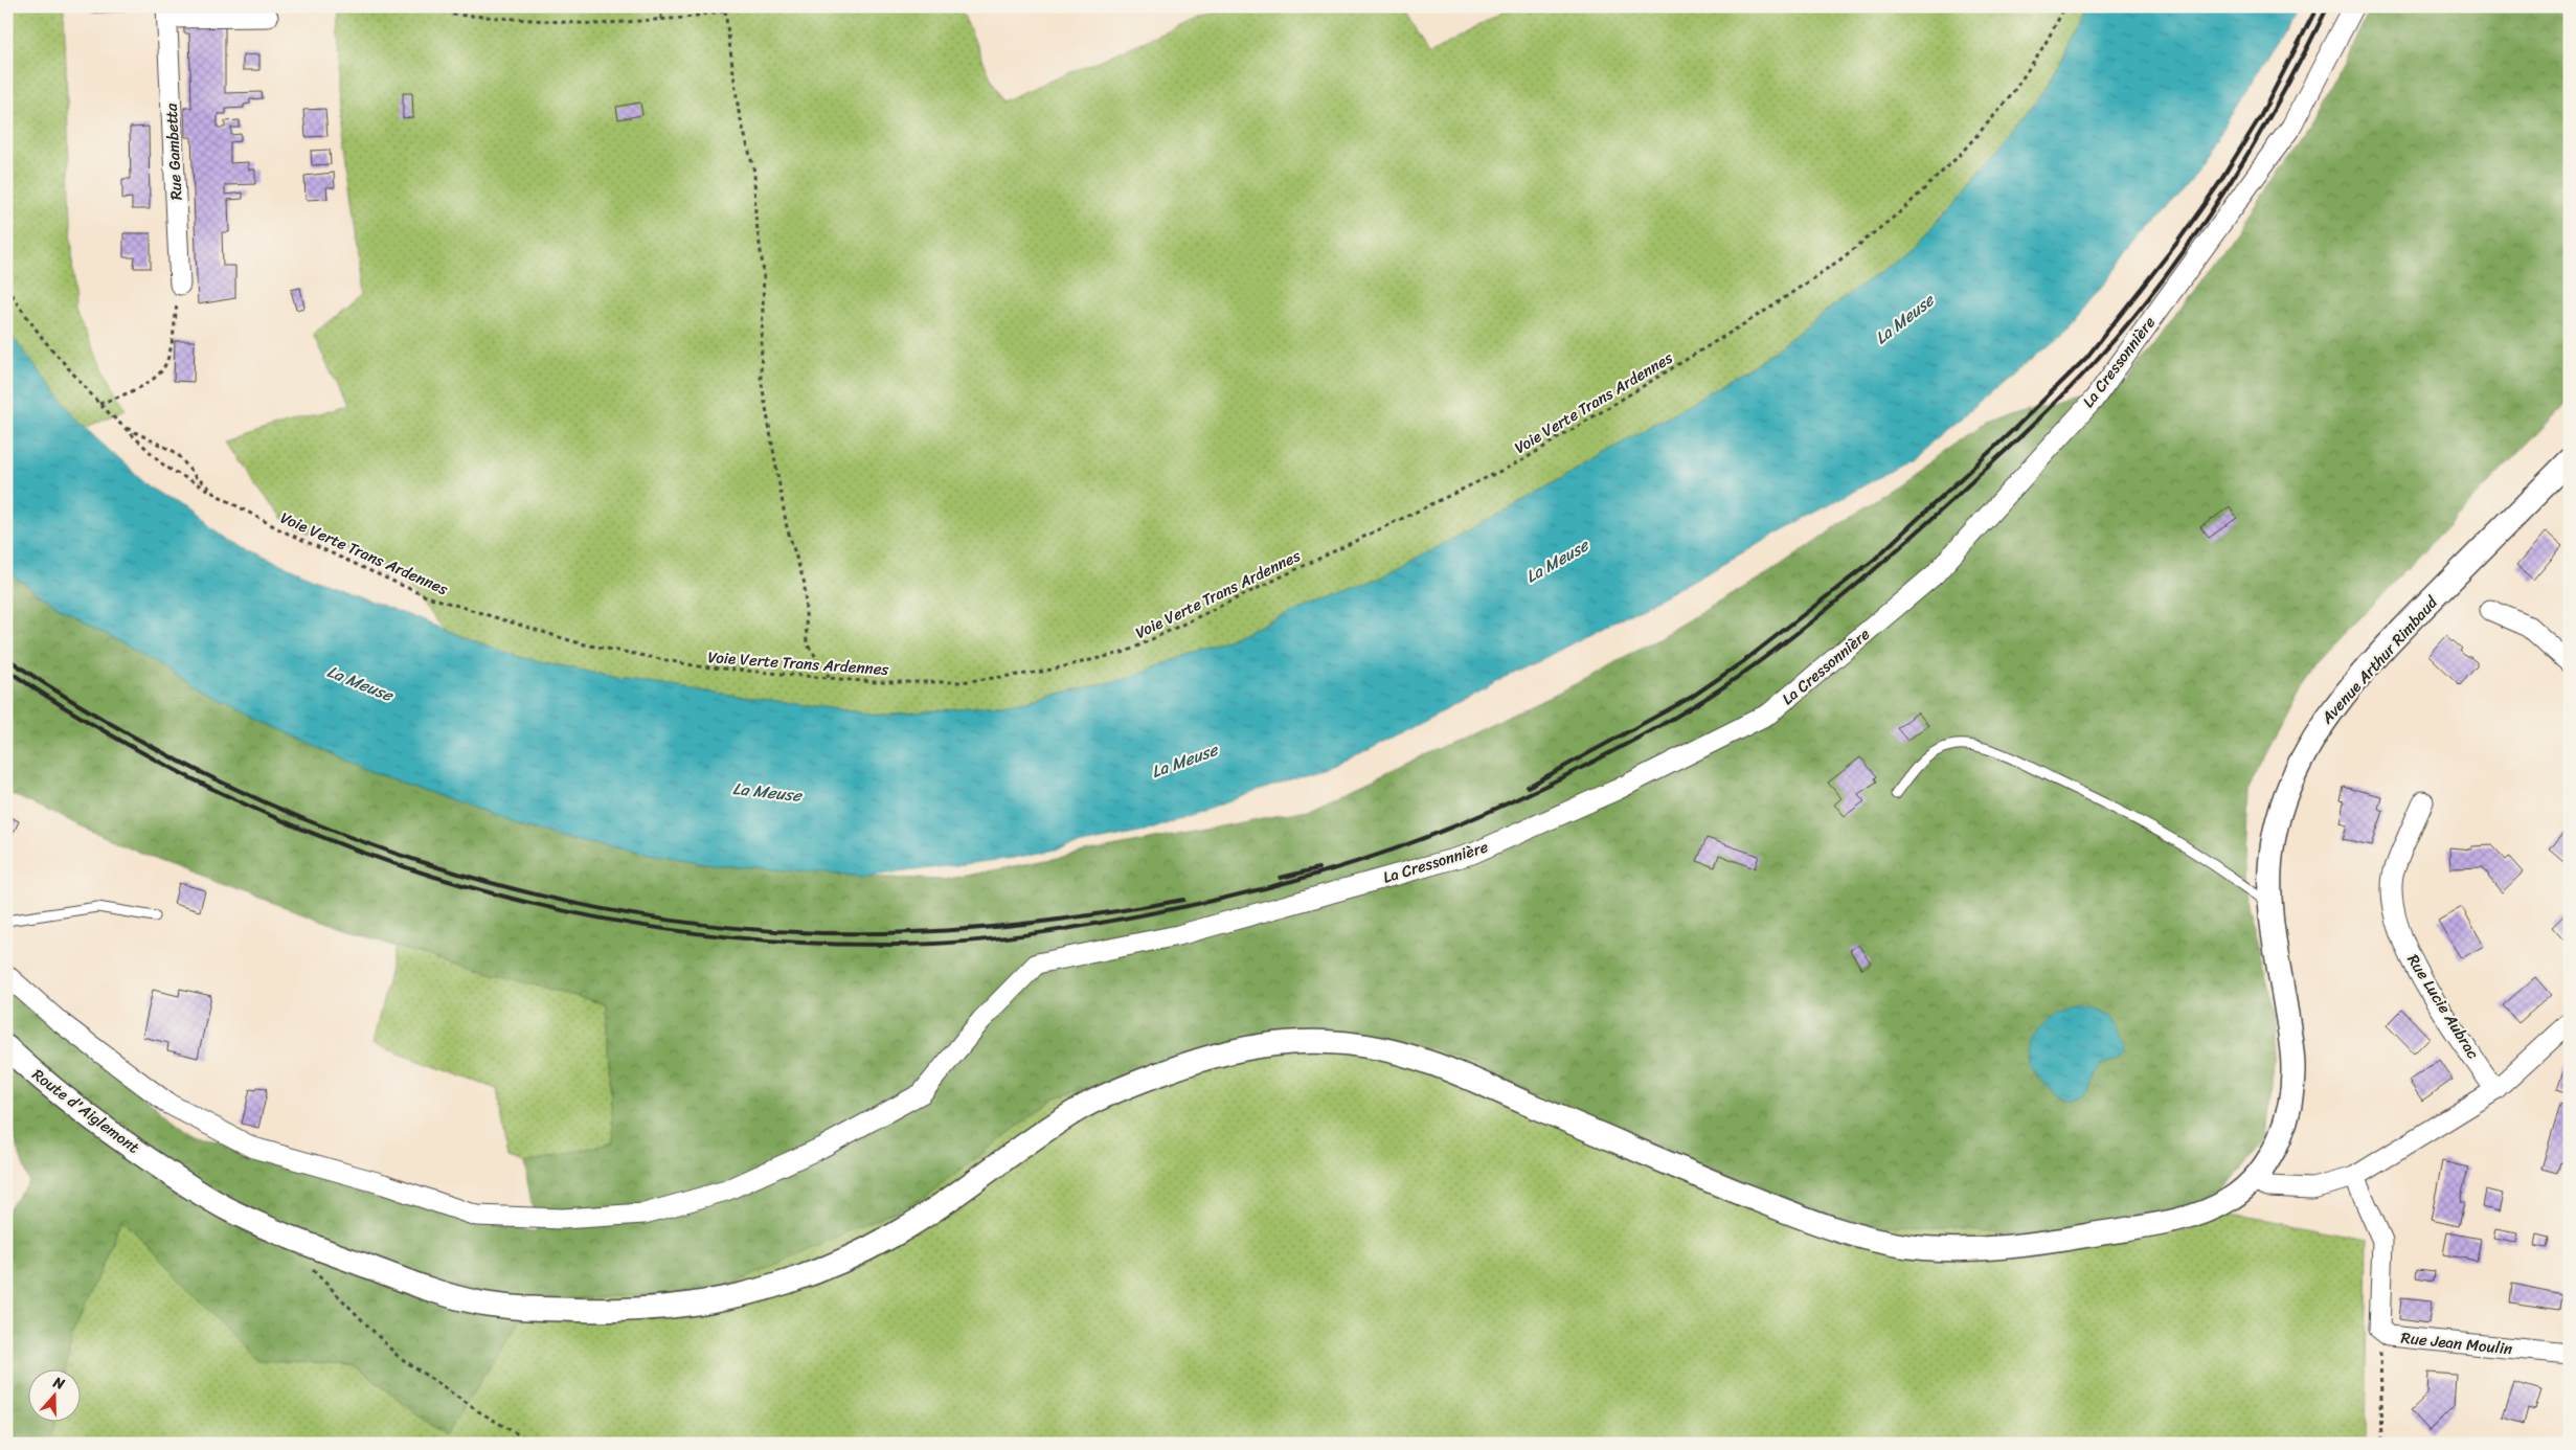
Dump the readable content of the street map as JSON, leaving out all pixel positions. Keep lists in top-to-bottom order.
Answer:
{
  "streets": {
    "street": [
      "Rue Gambetta",
      "La Cressonnière",
      "Avenue Arthur Rimbaud",
      "Rue Lucie Aubrac",
      "Route d'Aiglemont",
      "Rue Jean Moulin"
    ],
    "path": ["Voie Verte Trans Ardennes"]
  },
  "crossings": [
    ["Avenue Arthur Rimbaud", "Route d'Aiglemont"]
  ],
  "water": ["La Meuse"],
  "north": "top"
}
